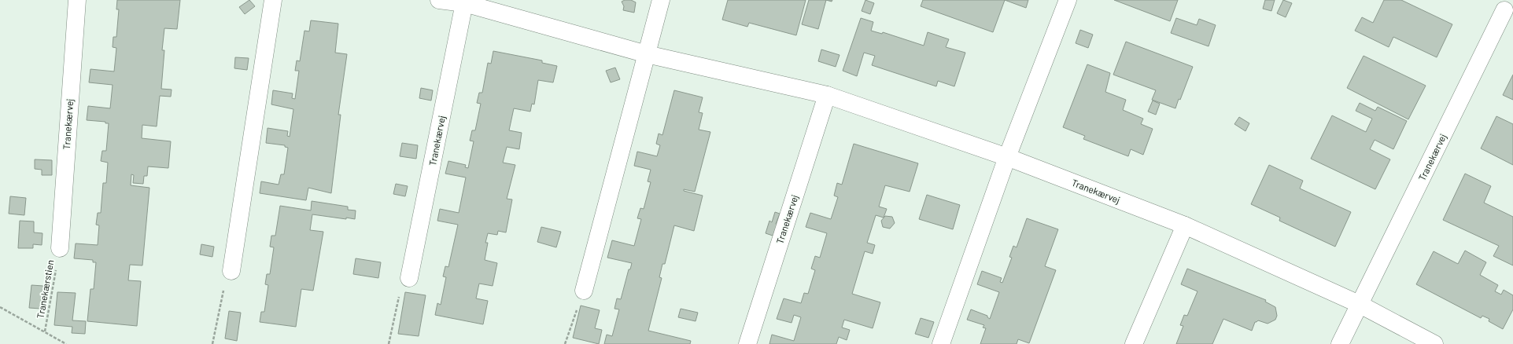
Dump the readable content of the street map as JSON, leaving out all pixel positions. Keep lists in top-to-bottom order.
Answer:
{
  "streets": {
    "street": ["Tranekærvej"],
    "path": ["Tranekærstien"]
  },
  "crossings": [
    ["Tranekærvej", "Tranekærstien"]
  ]
}
